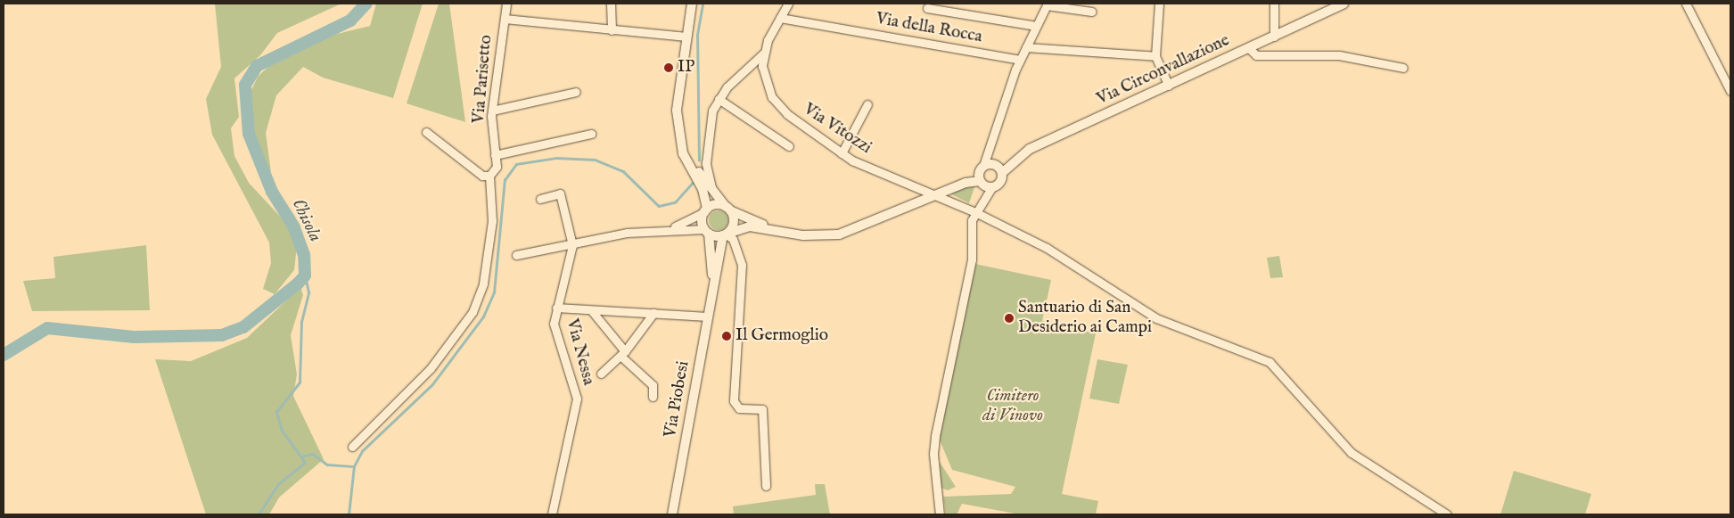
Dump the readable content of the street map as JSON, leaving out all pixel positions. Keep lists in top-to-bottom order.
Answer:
{
  "streets": {
    "street": [
      "Via della Rocca",
      "Via Circonvallazione",
      "Via Parisetto",
      "Via Vitozzi",
      "Via Nessa",
      "Via Piobesi"
    ]
  },
  "water": ["Chisola"],
  "parks": ["Cimitero di Vinovo"],
  "places": ["IP", "Santuario di San Desiderio ai Campi", "Il Germoglio"]
}
